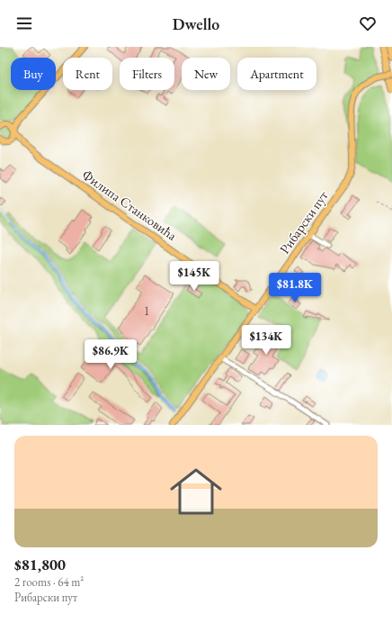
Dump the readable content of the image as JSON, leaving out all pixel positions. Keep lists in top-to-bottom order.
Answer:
{
  "streets": {
    "main road": ["Филипа Станковића", "Рибарски пут"]
  },
  "crossings": [
    ["Филипа Станковића", "Рибарски пут"]
  ],
  "house_numbers": ["1"],
  "page": {
    "header": "Dwello",
    "chip": [
      "Buy",
      "Rent",
      "Filters",
      "New",
      "Apartment"
    ],
    "price": [
      "$145K",
      "$81.8K",
      "$134K",
      "$86.9K"
    ],
    "list": [
      {
        "name": "$81,800",
        "note": "2 rooms · 64 m² · Рибарски пут"
      }
    ]
  }
}
